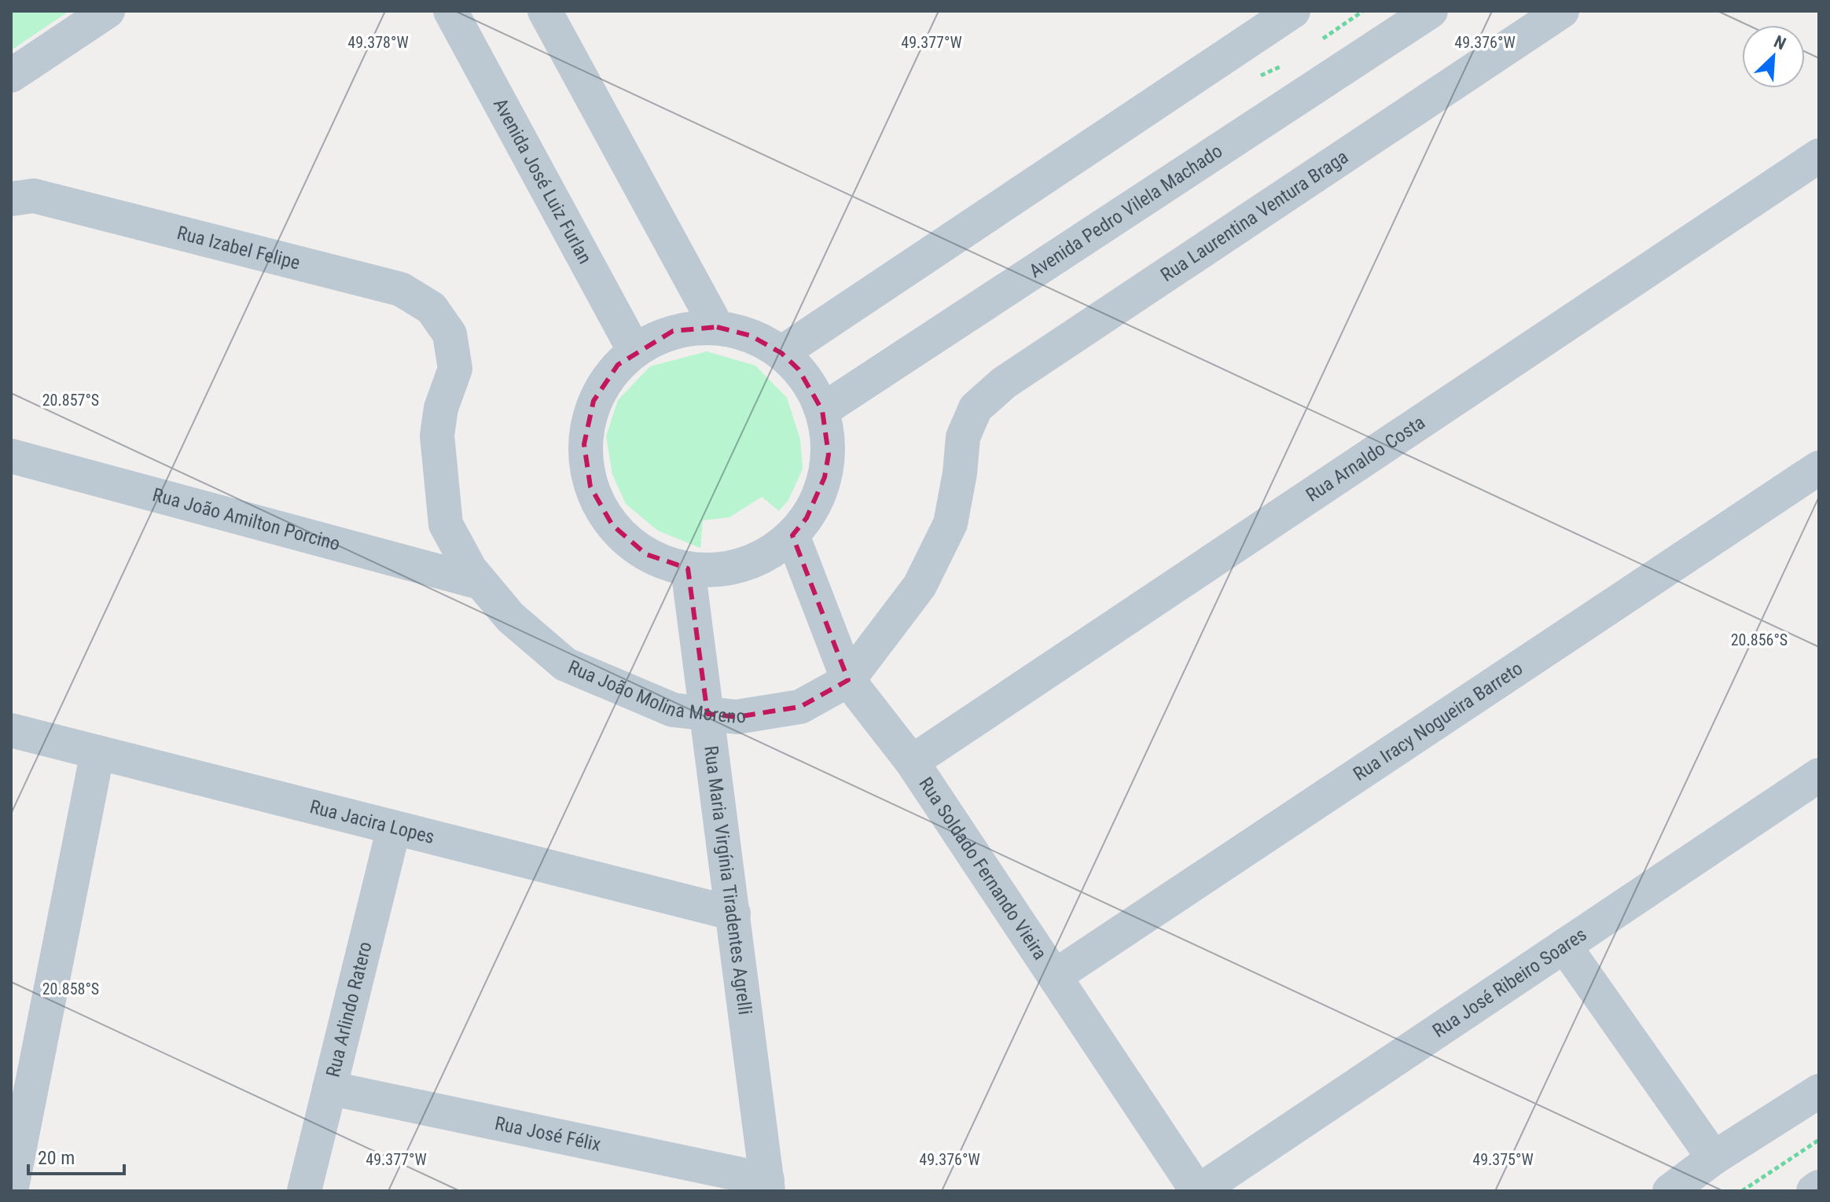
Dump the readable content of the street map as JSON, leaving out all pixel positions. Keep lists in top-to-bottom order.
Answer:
{
  "streets": {
    "street": [
      "Avenida José Luiz Furlan",
      "Avenida Pedro Vilela Machado",
      "Rua Laurentina Ventura Braga",
      "Rua Izabel Felipe",
      "Rua Arnaldo Costa",
      "Rua João Amilton Porcino",
      "Rua João Molina Moreno",
      "Rua Iracy Nogueira Barreto",
      "Rua Jacira Lopes",
      "Rua Soldado Fernando Vieira",
      "Rua Maria Virgínia Tiradentes Agrelli",
      "Rua José Ribeiro Soares",
      "Rua Arlindo Ratero",
      "Rua José Félix"
    ]
  },
  "crossings": [
    ["Rua Laurentina Ventura Braga", "Rua João Molina Moreno"],
    ["Rua Izabel Felipe", "Rua João Molina Moreno"],
    ["Rua Arnaldo Costa", "Rua Soldado Fernando Vieira"],
    ["Rua João Amilton Porcino", "Rua João Molina Moreno"],
    ["Rua João Molina Moreno", "Rua Soldado Fernando Vieira"],
    ["Rua João Molina Moreno", "Rua Maria Virgínia Tiradentes Agrelli"],
    ["Rua Iracy Nogueira Barreto", "Rua Soldado Fernando Vieira"],
    ["Rua Jacira Lopes", "Rua Maria Virgínia Tiradentes Agrelli"],
    ["Rua Jacira Lopes", "Rua Arlindo Ratero"],
    ["Rua Soldado Fernando Vieira", "Rua José Ribeiro Soares"],
    ["Rua Maria Virgínia Tiradentes Agrelli", "Rua José Félix"],
    ["Rua Arlindo Ratero", "Rua José Félix"]
  ],
  "scale_bar": "20 m",
  "north": "top right",
  "coordinates": [
    "49.378°W",
    "49.377°W",
    "49.376°W",
    "20.857°S",
    "20.856°S",
    "20.858°S",
    "49.375°W"
  ]
}
